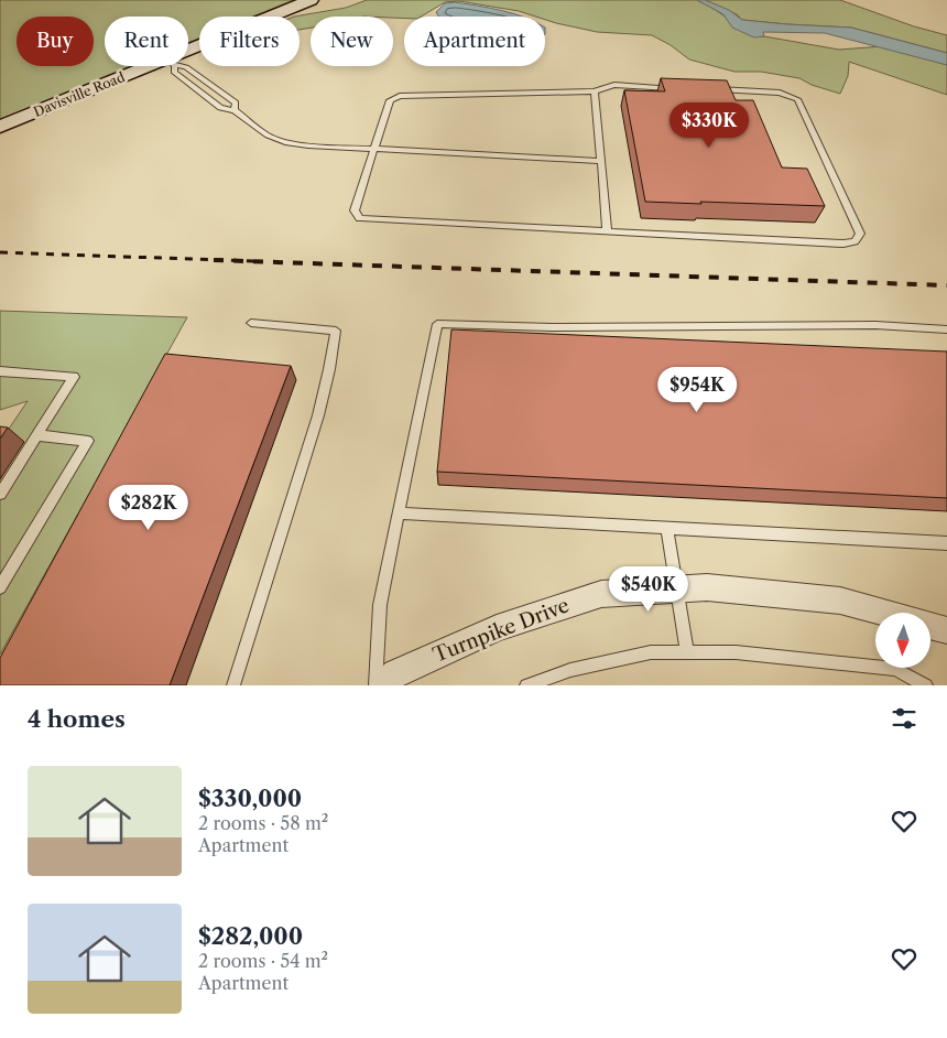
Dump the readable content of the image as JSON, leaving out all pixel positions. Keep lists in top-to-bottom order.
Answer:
{
  "streets": {
    "street": ["Davisville Road", "Turnpike Drive"]
  },
  "north": "bottom",
  "page": {
    "chip": [
      "Buy",
      "Rent",
      "Filters",
      "New",
      "Apartment"
    ],
    "price": [
      "$330K",
      "$954K",
      "$282K",
      "$540K"
    ],
    "heading": "4 homes",
    "list": [
      {
        "name": "$330,000",
        "note": "2 rooms · 58 m² · Apartment"
      },
      {
        "name": "$282,000",
        "note": "2 rooms · 54 m² · Apartment"
      }
    ]
  }
}
